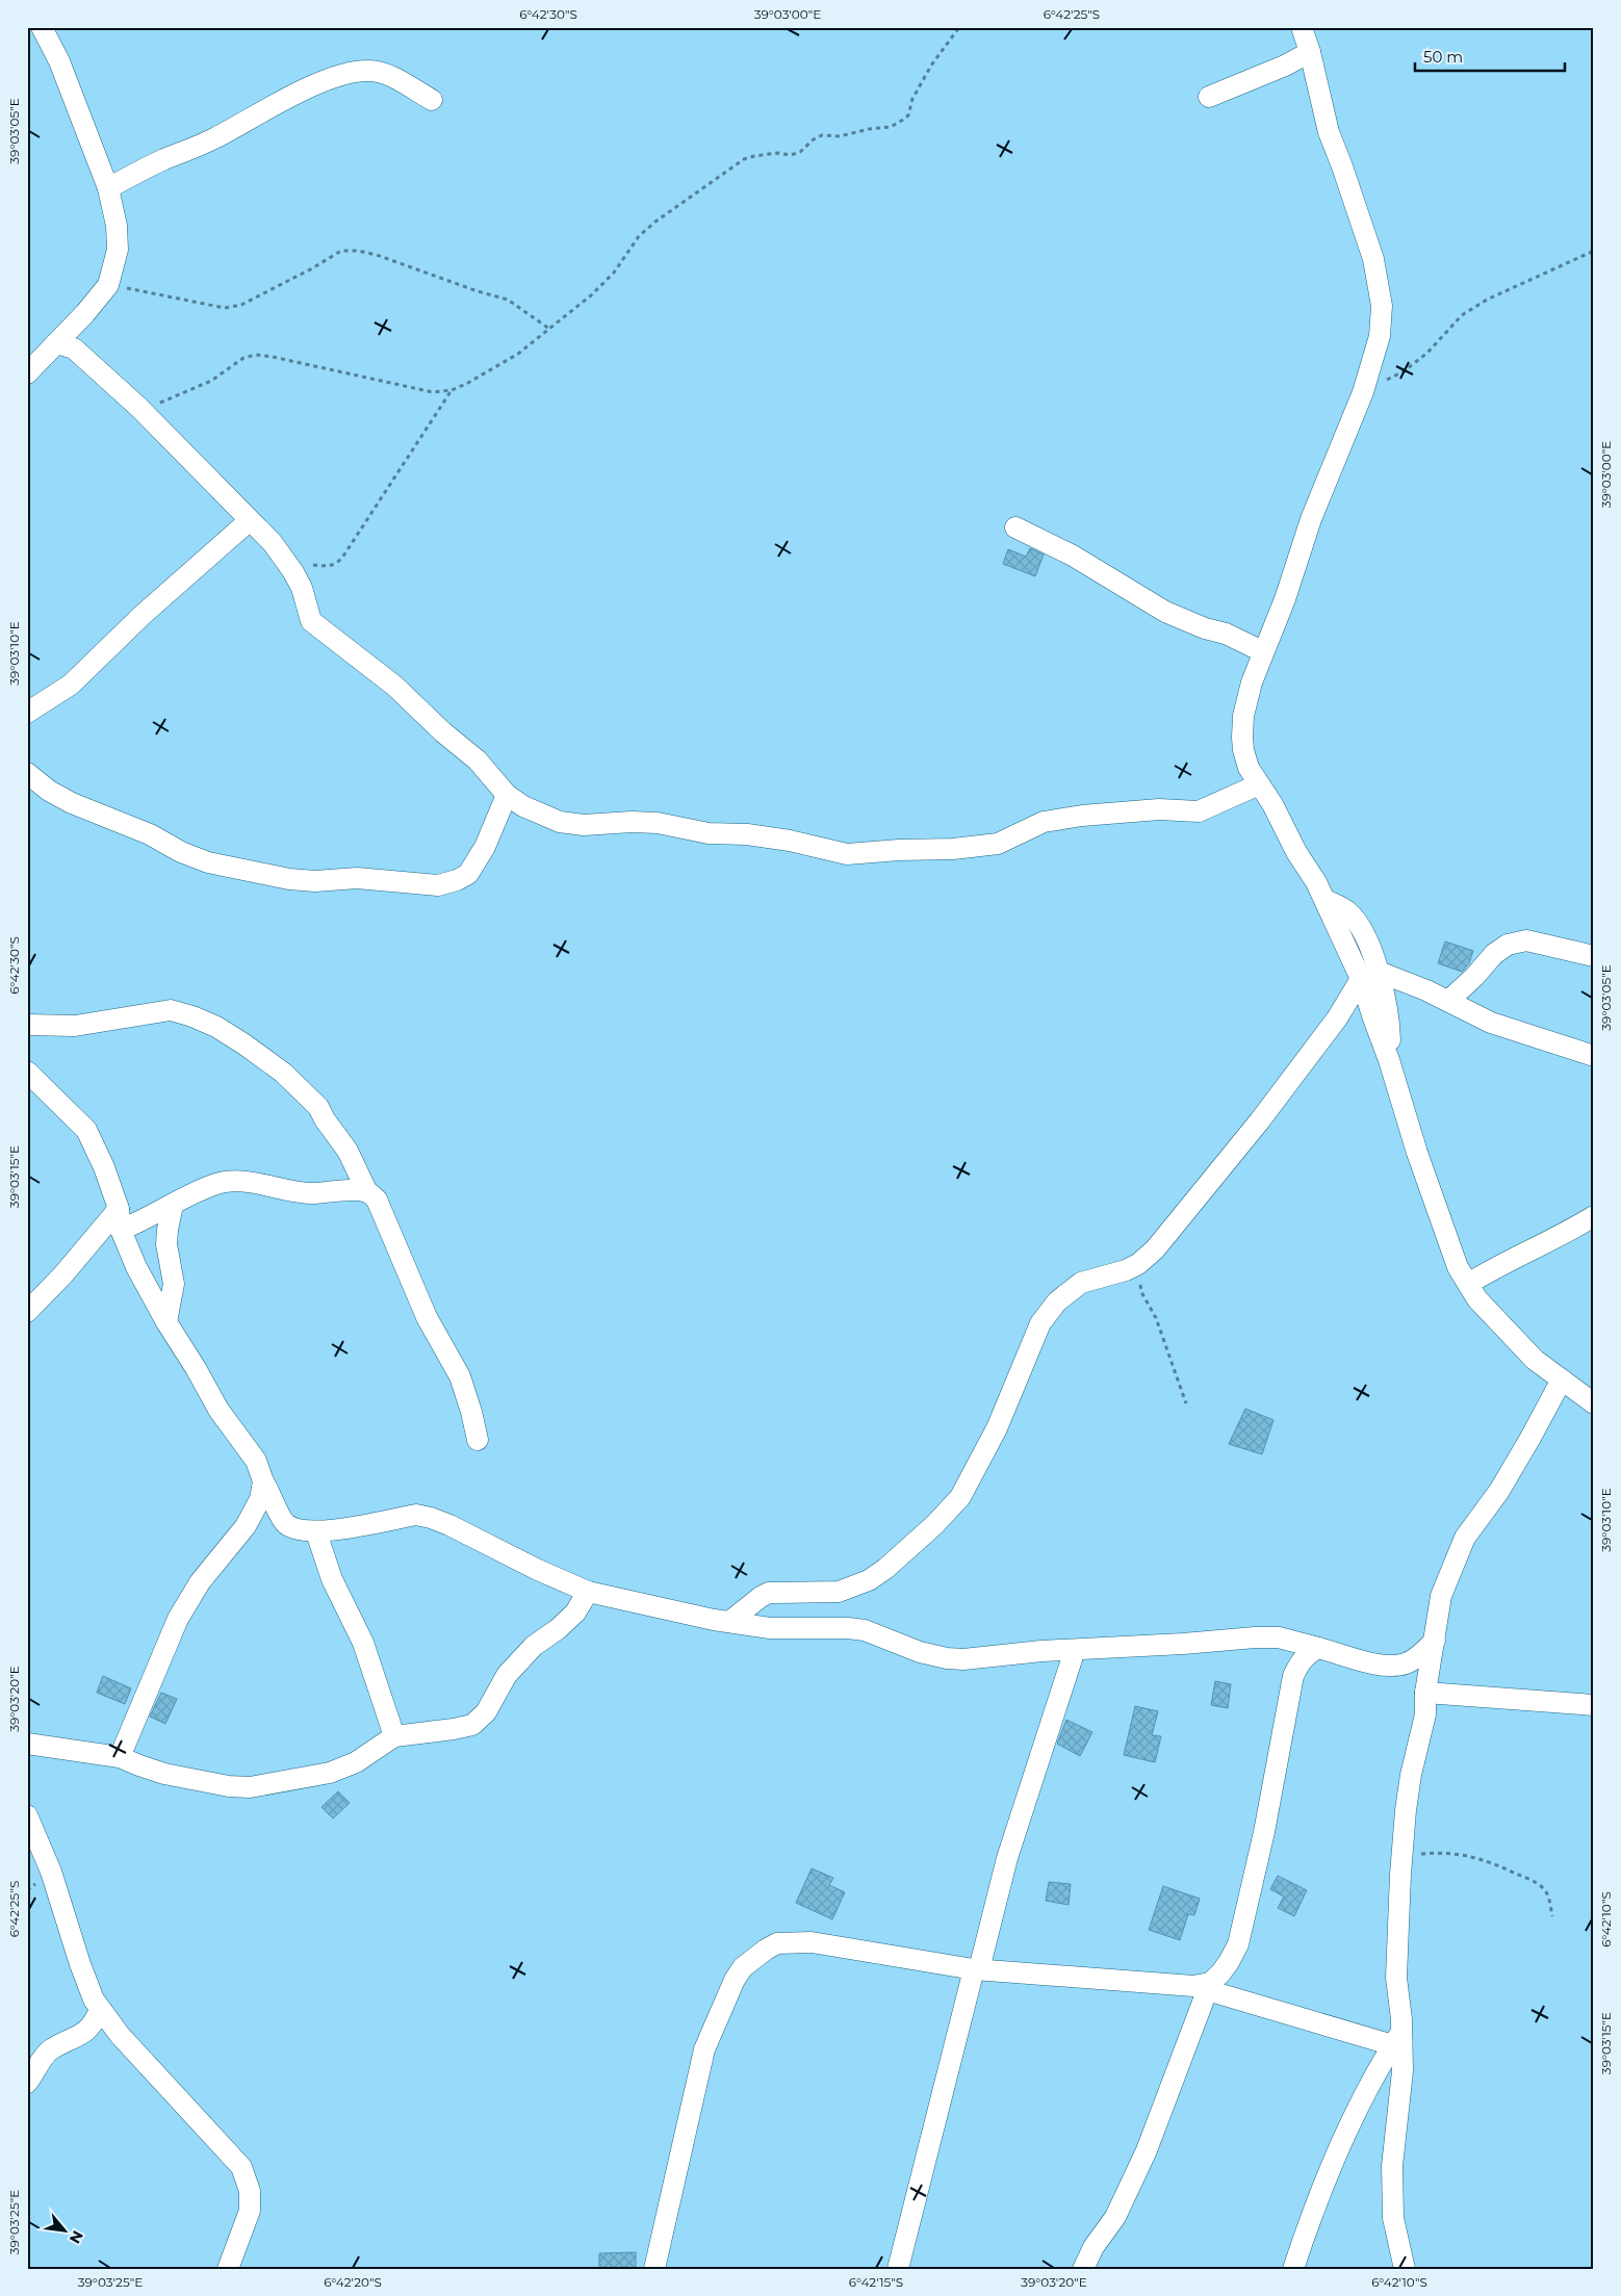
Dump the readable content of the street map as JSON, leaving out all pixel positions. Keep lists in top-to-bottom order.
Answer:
{
  "scale_bar": "50 m",
  "north": "bottom right",
  "coordinates": [
    "6°42'30\"S",
    "39°03'00\"E",
    "6°42'25\"S",
    "39°03'05\"E",
    "39°03'10\"E",
    "39°03'15\"E",
    "39°03'20\"E",
    "6°42'10\"S",
    "39°03'25\"E",
    "6°42'20\"S",
    "6°42'15\"S"
  ]
}
